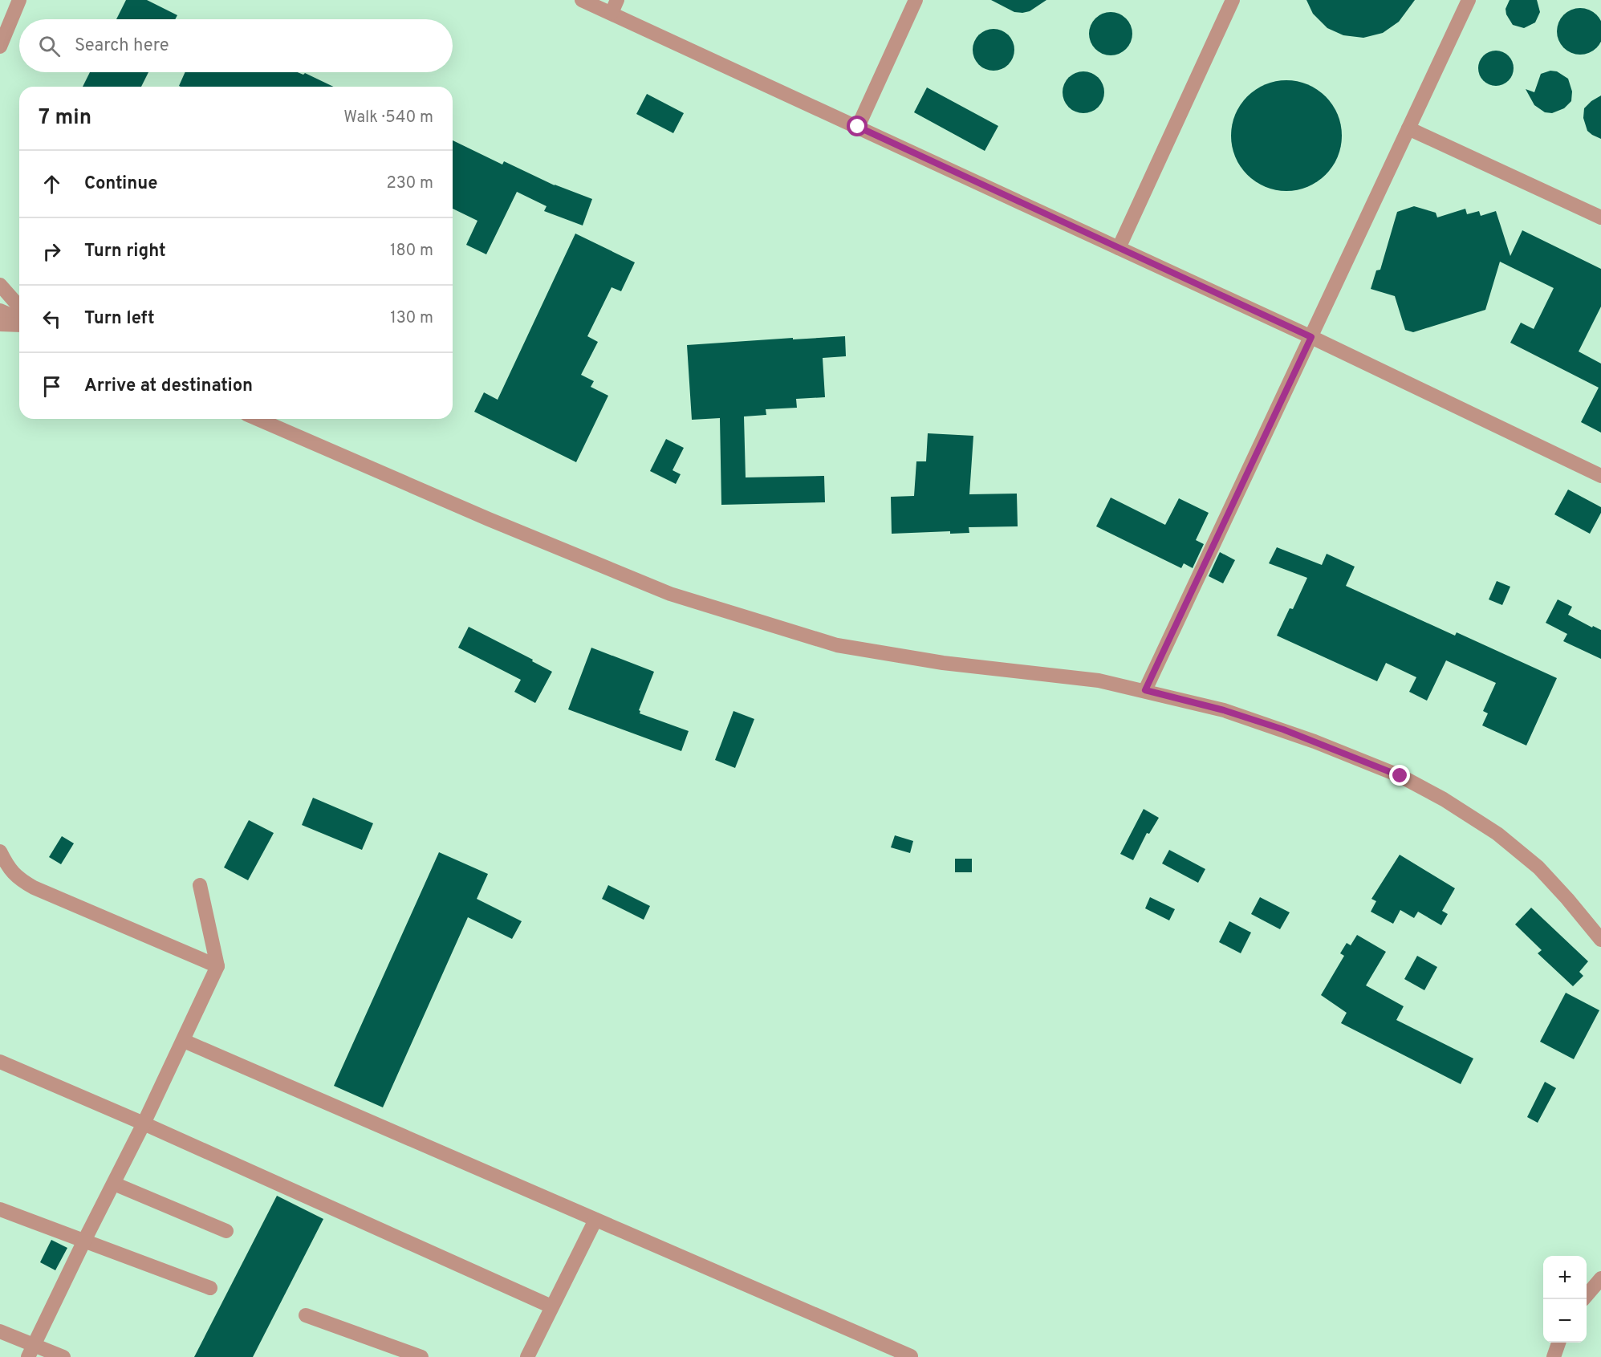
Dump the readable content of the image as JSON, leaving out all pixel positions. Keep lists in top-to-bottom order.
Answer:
{
  "page": {
    "search": "Search here",
    "heading": ["7 min", "Walk · 540 m"],
    "list": [
      ["Continue", "230 m"],
      ["Turn right", "180 m"],
      ["Turn left", "130 m"],
      "Arrive at destination"
    ],
    "map_buttons": ["+", "−"]
  }
}
